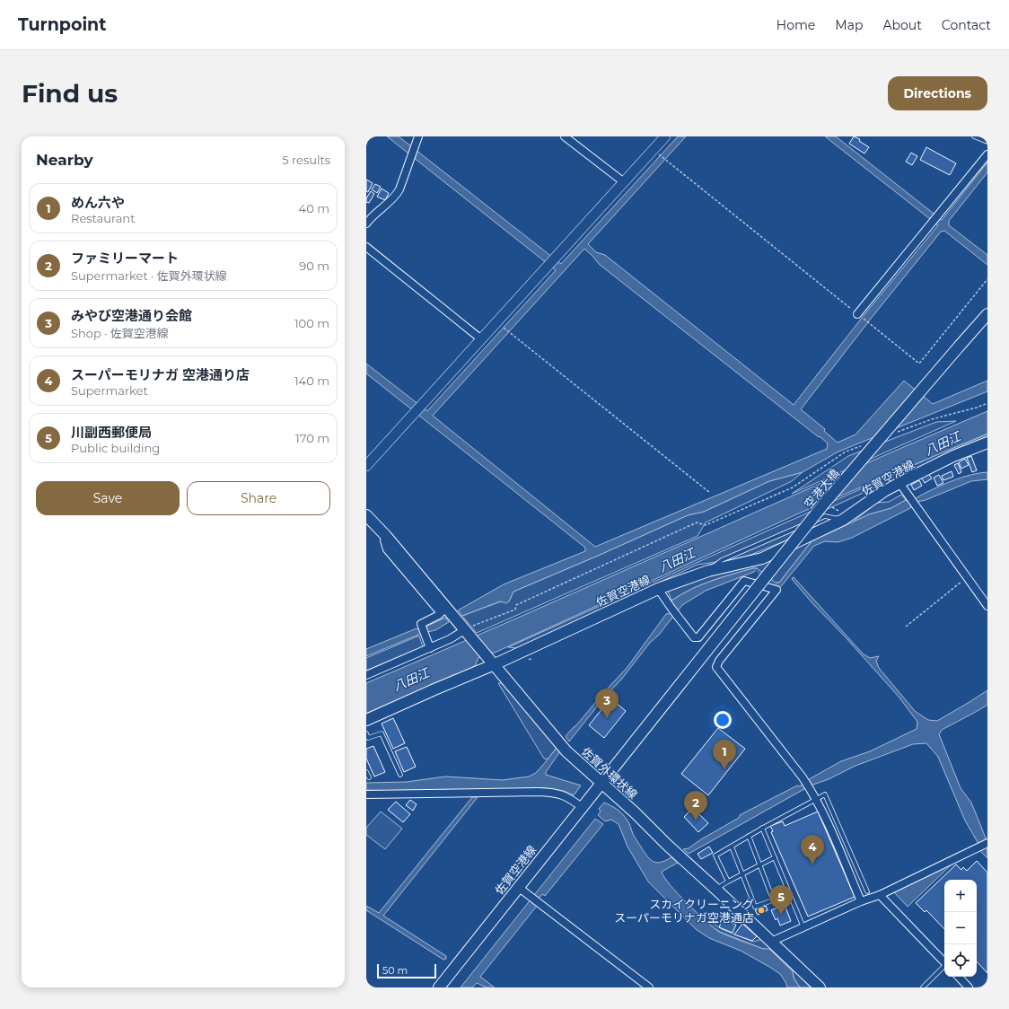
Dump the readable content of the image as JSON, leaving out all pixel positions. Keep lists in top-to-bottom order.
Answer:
{
  "streets": {
    "main road": ["佐賀空港線", "空港大橋", "佐賀外環状線"]
  },
  "crossings": [
    ["佐賀空港線", "空港大橋"],
    ["佐賀空港線", "佐賀外環状線"]
  ],
  "water": ["八田江"],
  "places": ["スカイクリーニング スーパーモリナガ空港通店"],
  "scale_bar": "50 m",
  "page": {
    "header": "Turnpoint",
    "nav": [
      "Home",
      "Map",
      "About",
      "Contact"
    ],
    "buttons": [
      "Directions",
      ["Save", "Share"]
    ],
    "title": "Find us",
    "heading": ["Nearby", "5 results"],
    "list": [
      {
        "mark": "1",
        "name": "めん六や",
        "note": "Restaurant",
        "value": "40 m"
      },
      {
        "mark": "2",
        "name": "ファミリーマート",
        "note": "Supermarket · 佐賀外環状線",
        "value": "90 m"
      },
      {
        "mark": "3",
        "name": "みやび空港通り会館",
        "note": "Shop · 佐賀空港線",
        "value": "100 m"
      },
      {
        "mark": "4",
        "name": "スーパーモリナガ 空港通り店",
        "note": "Supermarket",
        "value": "140 m"
      },
      {
        "mark": "5",
        "name": "川副西郵便局",
        "note": "Public building",
        "value": "170 m"
      }
    ],
    "pins": [
      "3",
      "1",
      "2",
      "4",
      "5"
    ],
    "map_buttons": ["+", "−"],
    "scale": "50 m"
  }
}
